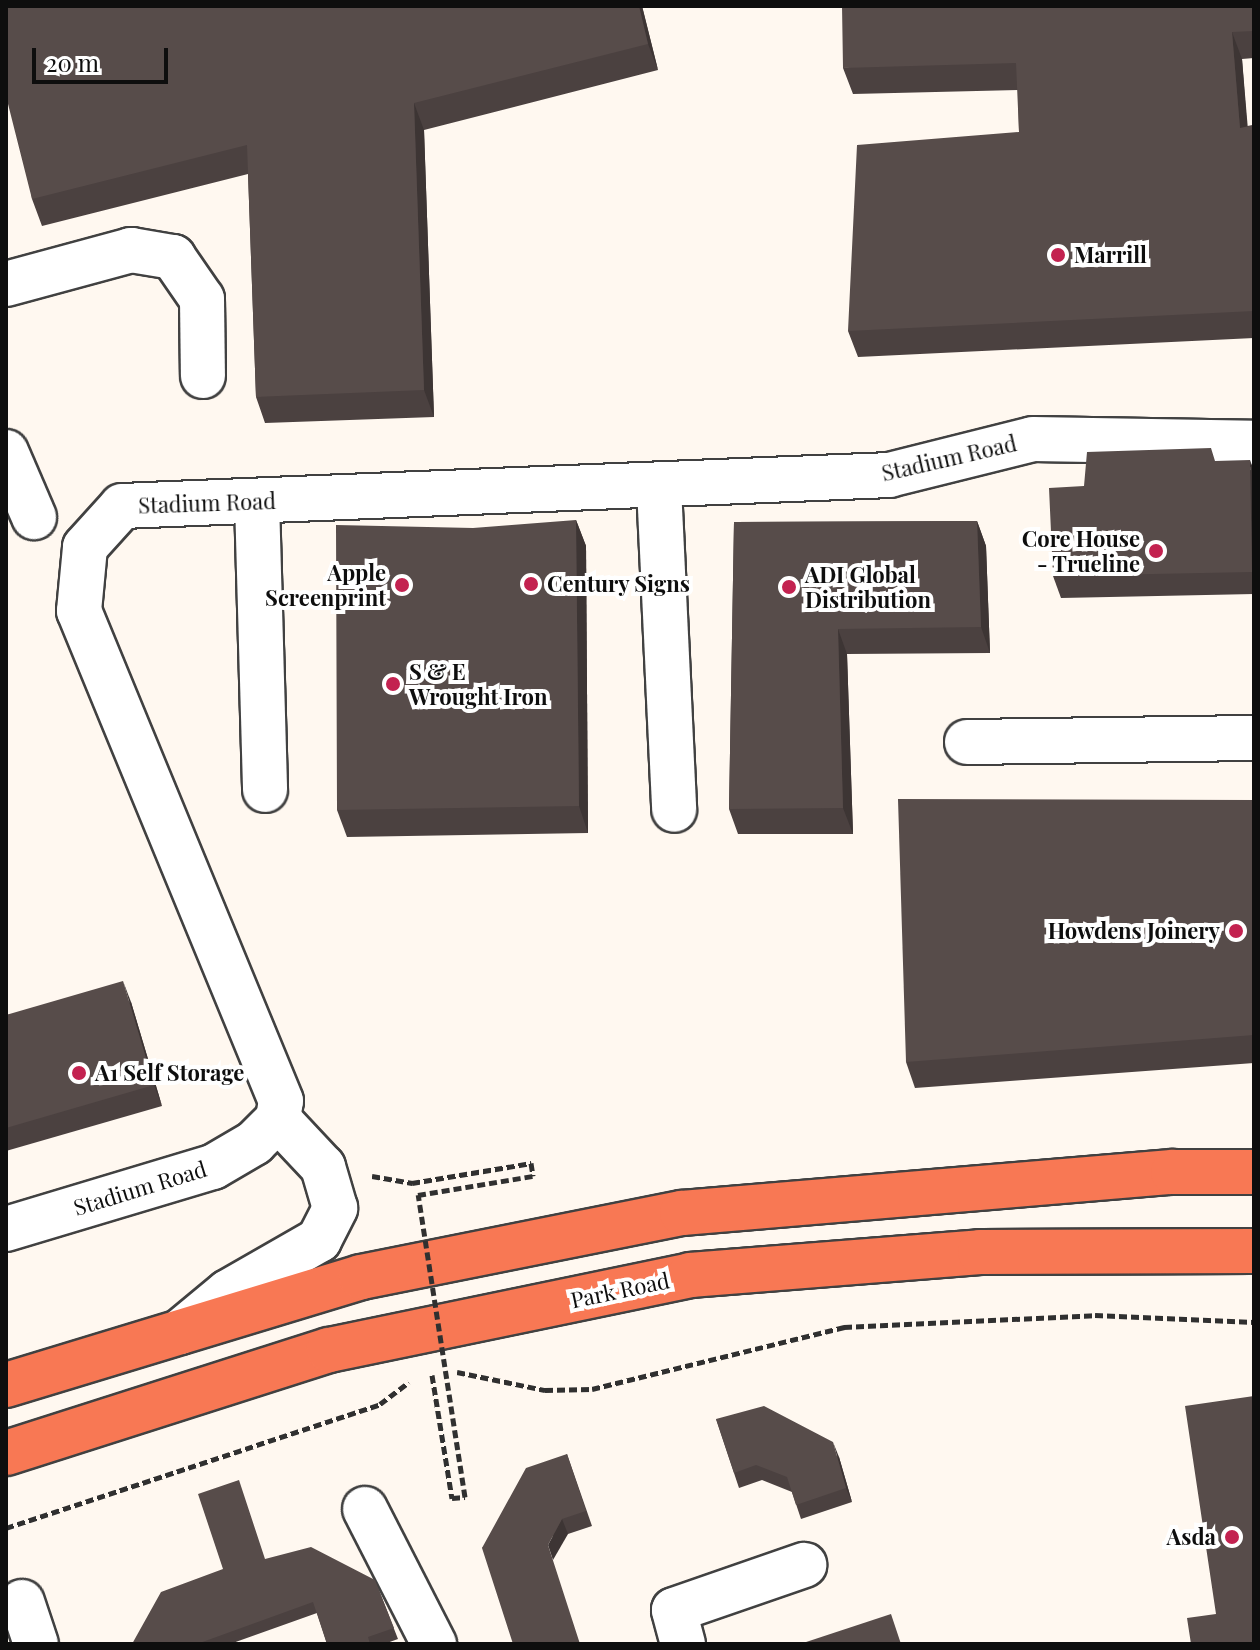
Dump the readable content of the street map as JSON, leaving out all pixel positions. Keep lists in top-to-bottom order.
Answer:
{
  "streets": {
    "highway": ["Park Road"],
    "street": ["Stadium Road"]
  },
  "places": [
    "Marrill",
    "Core House - Trueline",
    "Century Signs",
    "Apple Screenprint",
    "ADI Global Distribution",
    "S & E Wrought Iron",
    "Howdens Joinery",
    "A1 Self Storage",
    "Asda"
  ],
  "scale_bar": "20 m"
}
